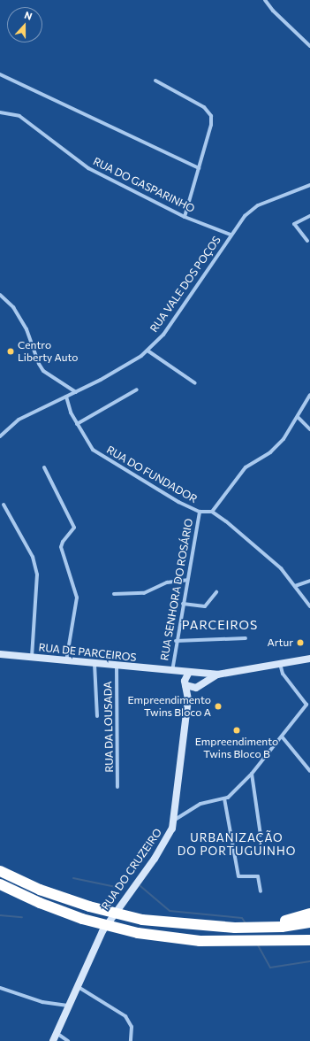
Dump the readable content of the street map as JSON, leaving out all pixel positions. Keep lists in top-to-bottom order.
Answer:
{
  "streets": {
    "street": [
      "RUA DO GASPARINHO",
      "RUA VALE DOS POÇOS",
      "RUA DO FUNDADOR",
      "RUA SENHORA DO ROSÁRIO",
      "RUA DE PARCEIROS",
      "RUA DA LOUSADA",
      "RUA DO CRUZEIRO"
    ]
  },
  "crossings": [
    ["RUA DO GASPARINHO", "RUA VALE DOS POÇOS"],
    ["RUA VALE DOS POÇOS", "RUA DO FUNDADOR"],
    ["RUA DO FUNDADOR", "RUA SENHORA DO ROSÁRIO"],
    ["RUA SENHORA DO ROSÁRIO", "RUA DE PARCEIROS"],
    ["RUA DE PARCEIROS", "RUA DA LOUSADA"]
  ],
  "districts": ["PARCEIROS", "URBANIZAÇÃO DO PORTUGUINHO"],
  "places": [
    "Centro Liberty Auto",
    "Artur",
    "Empreendimento Twins Bloco A",
    "Empreendimento Twins Bloco B"
  ],
  "north": "top"
}
